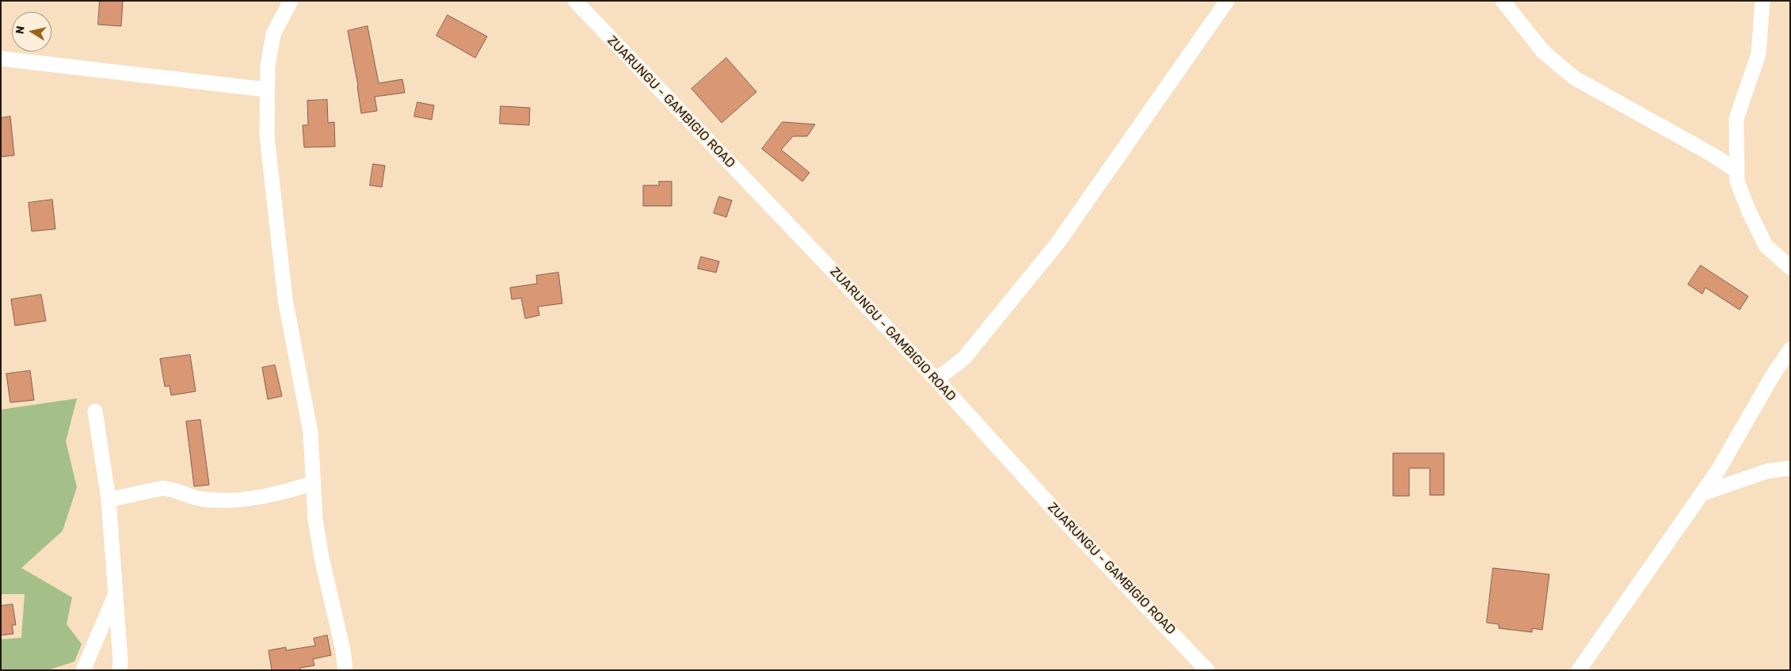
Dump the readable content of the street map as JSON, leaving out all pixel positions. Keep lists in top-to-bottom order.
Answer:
{
  "streets": {
    "street": ["ZUARUNGU - GAMBIGIO ROAD"]
  },
  "north": "left"
}
